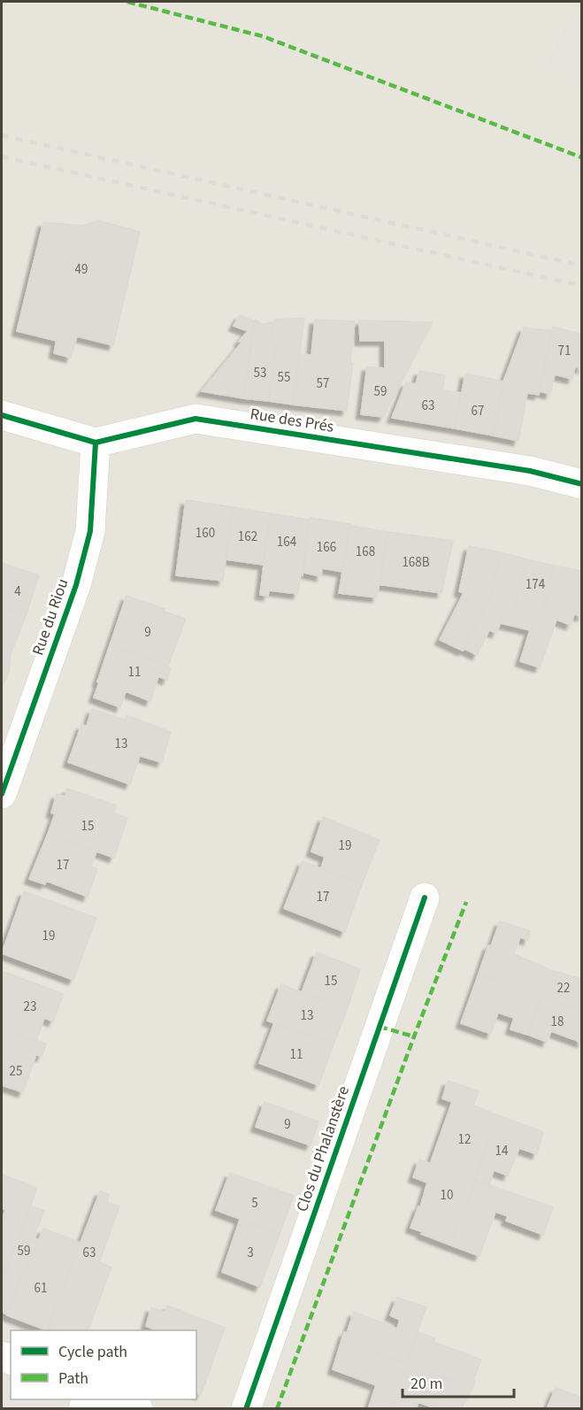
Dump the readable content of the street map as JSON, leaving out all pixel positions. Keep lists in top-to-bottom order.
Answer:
{
  "streets": {
    "street": ["Rue des Prés", "Rue du Riou", "Clos du Phalanstère"]
  },
  "crossings": [
    ["Rue des Prés", "Rue du Riou"]
  ],
  "house_numbers": [
    "49",
    "71",
    "53",
    "55",
    "57",
    "59",
    "63",
    "67",
    "160",
    "162",
    "164",
    "166",
    "168",
    "168B",
    "174",
    "4",
    "9",
    "11",
    "13",
    "15",
    "19",
    "17",
    "17",
    "19",
    "15",
    "22",
    "23",
    "13",
    "18",
    "11",
    "25",
    "9",
    "12",
    "14",
    "10",
    "5",
    "59",
    "63",
    "3",
    "61"
  ],
  "legend": ["Cycle path", "Path"],
  "scale_bar": "20 m"
}
